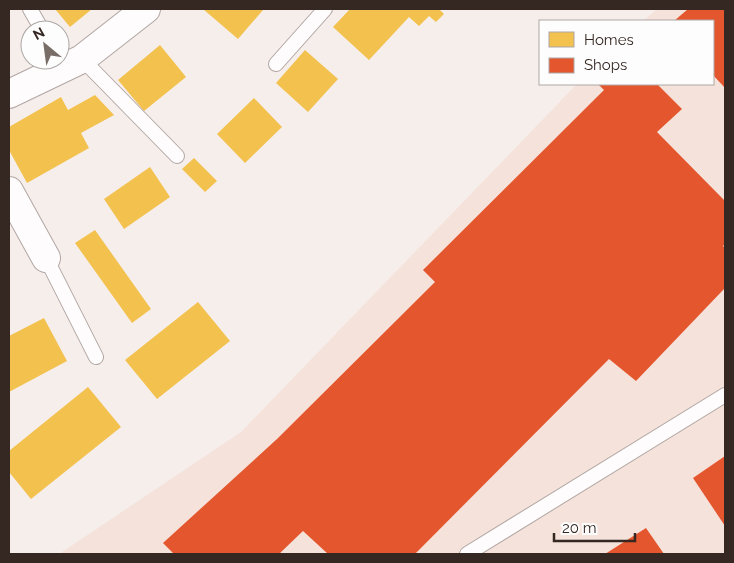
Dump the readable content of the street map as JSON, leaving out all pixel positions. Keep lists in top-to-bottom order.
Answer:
{
  "legend": ["Homes", "Shops"],
  "scale_bar": "20 m",
  "north": "top left"
}
